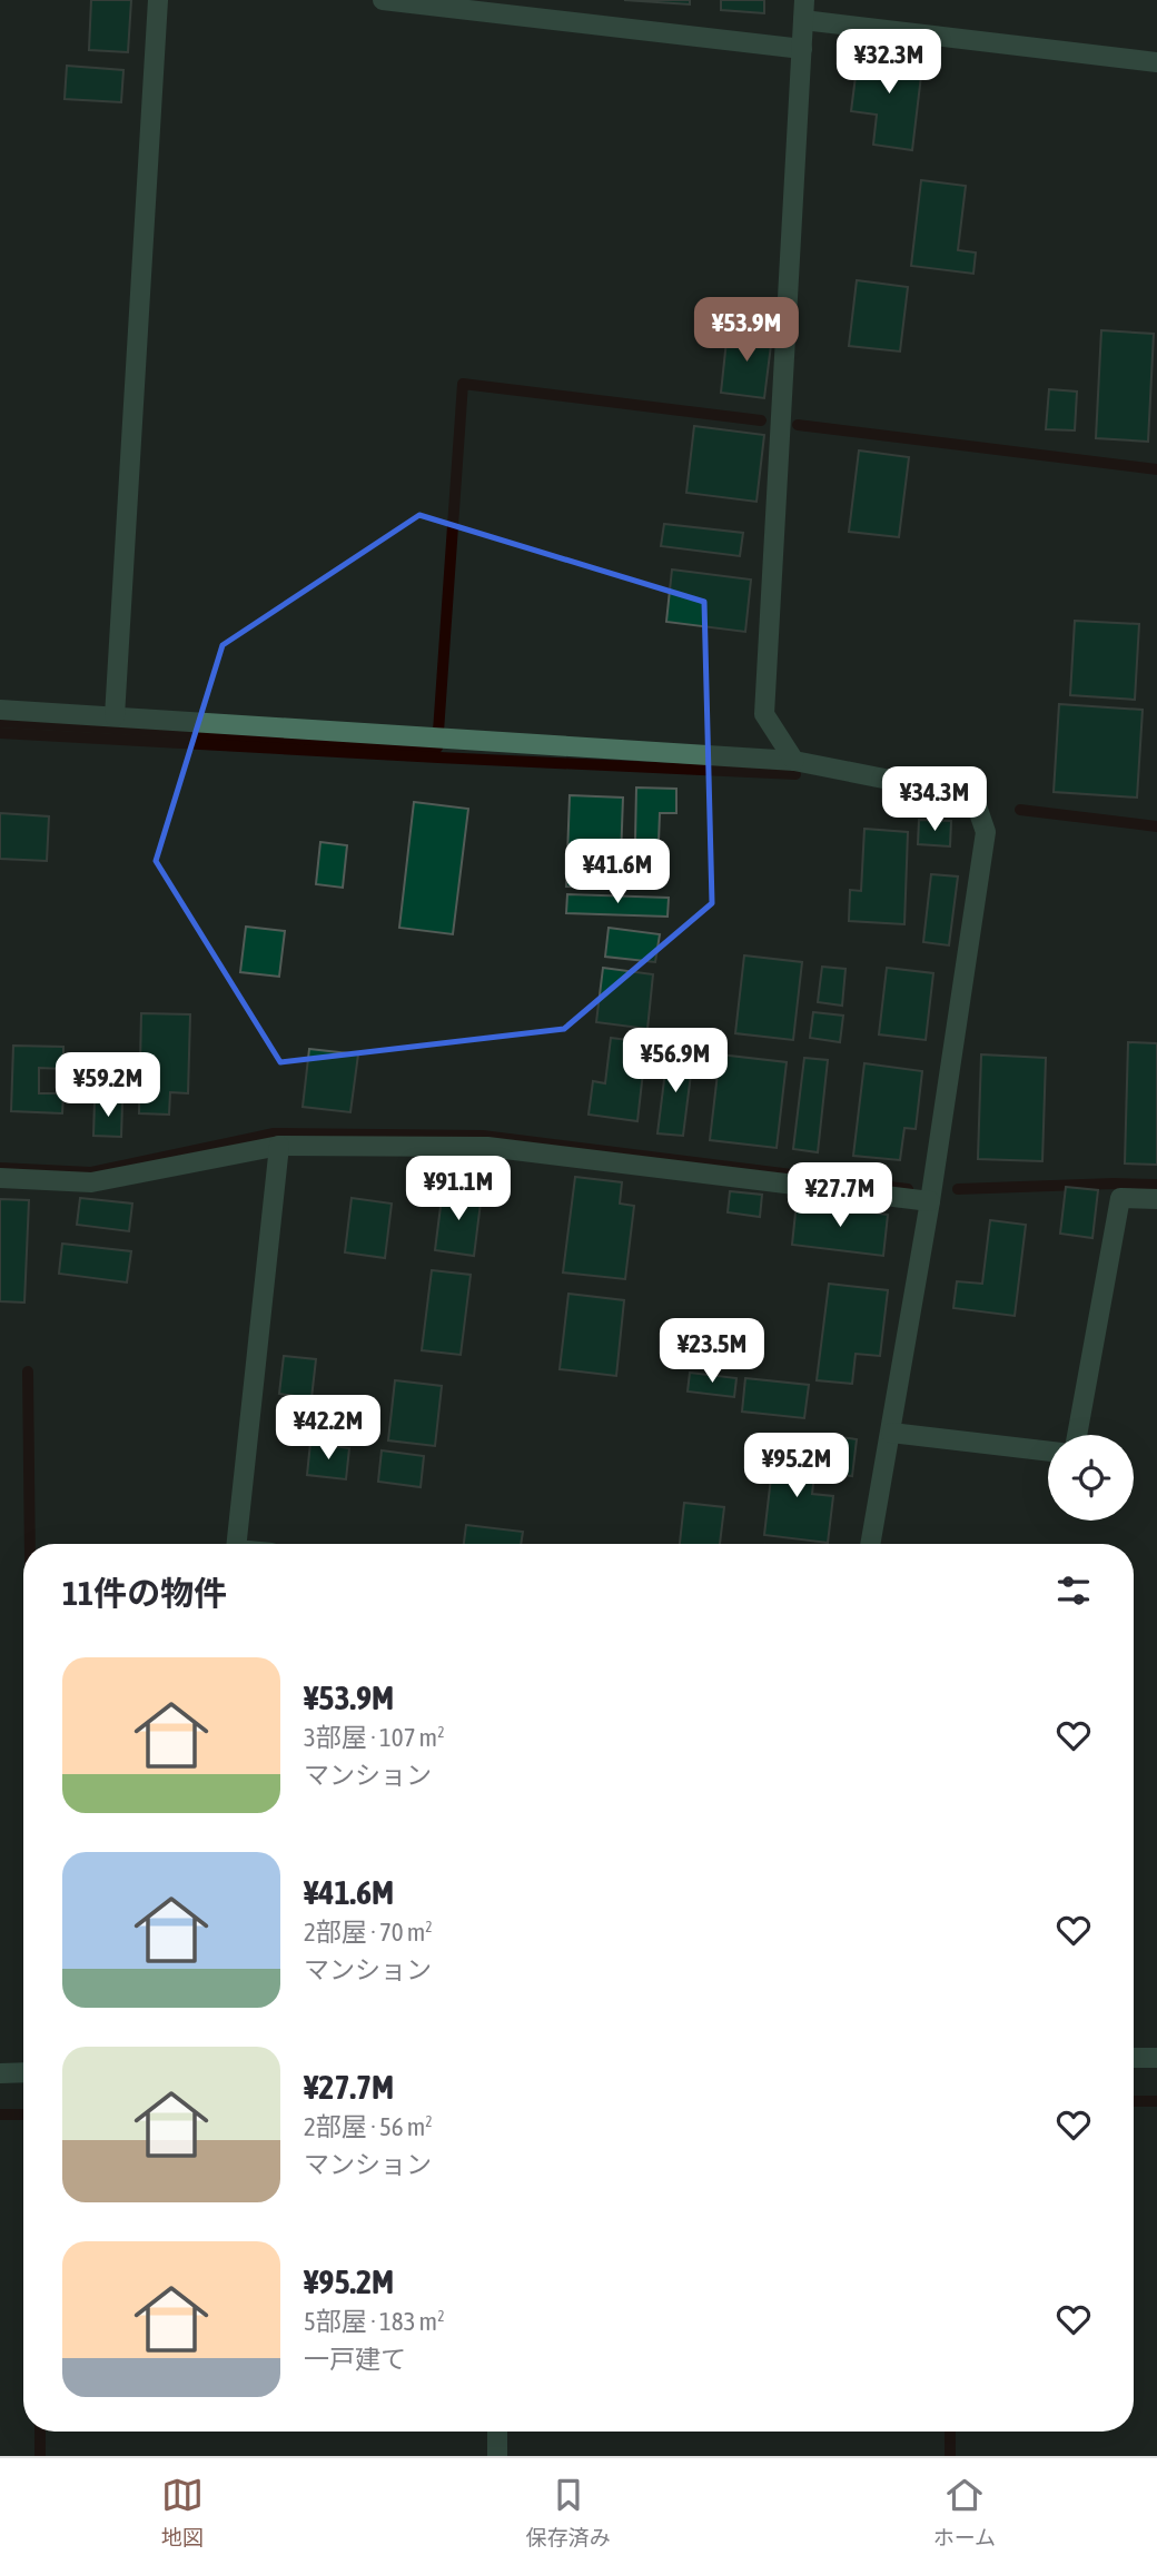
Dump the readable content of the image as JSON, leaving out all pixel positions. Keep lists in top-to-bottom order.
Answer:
{
  "page": {
    "price": [
      "¥32.3M",
      "¥53.9M",
      "¥34.3M",
      "¥41.6M",
      "¥56.9M",
      "¥59.2M",
      "¥91.1M",
      "¥27.7M",
      "¥23.5M",
      "¥42.2M",
      "¥95.2M"
    ],
    "heading": "11件の物件",
    "list": [
      {
        "name": "¥53.9M",
        "note": "3部屋 · 107 m² · マンション"
      },
      {
        "name": "¥41.6M",
        "note": "2部屋 · 70 m² · マンション"
      },
      {
        "name": "¥27.7M",
        "note": "2部屋 · 56 m² · マンション"
      },
      {
        "name": "¥95.2M",
        "note": "5部屋 · 183 m² · 一戸建て"
      }
    ],
    "tabs": ["地図", "保存済み", "ホーム"]
  }
}
